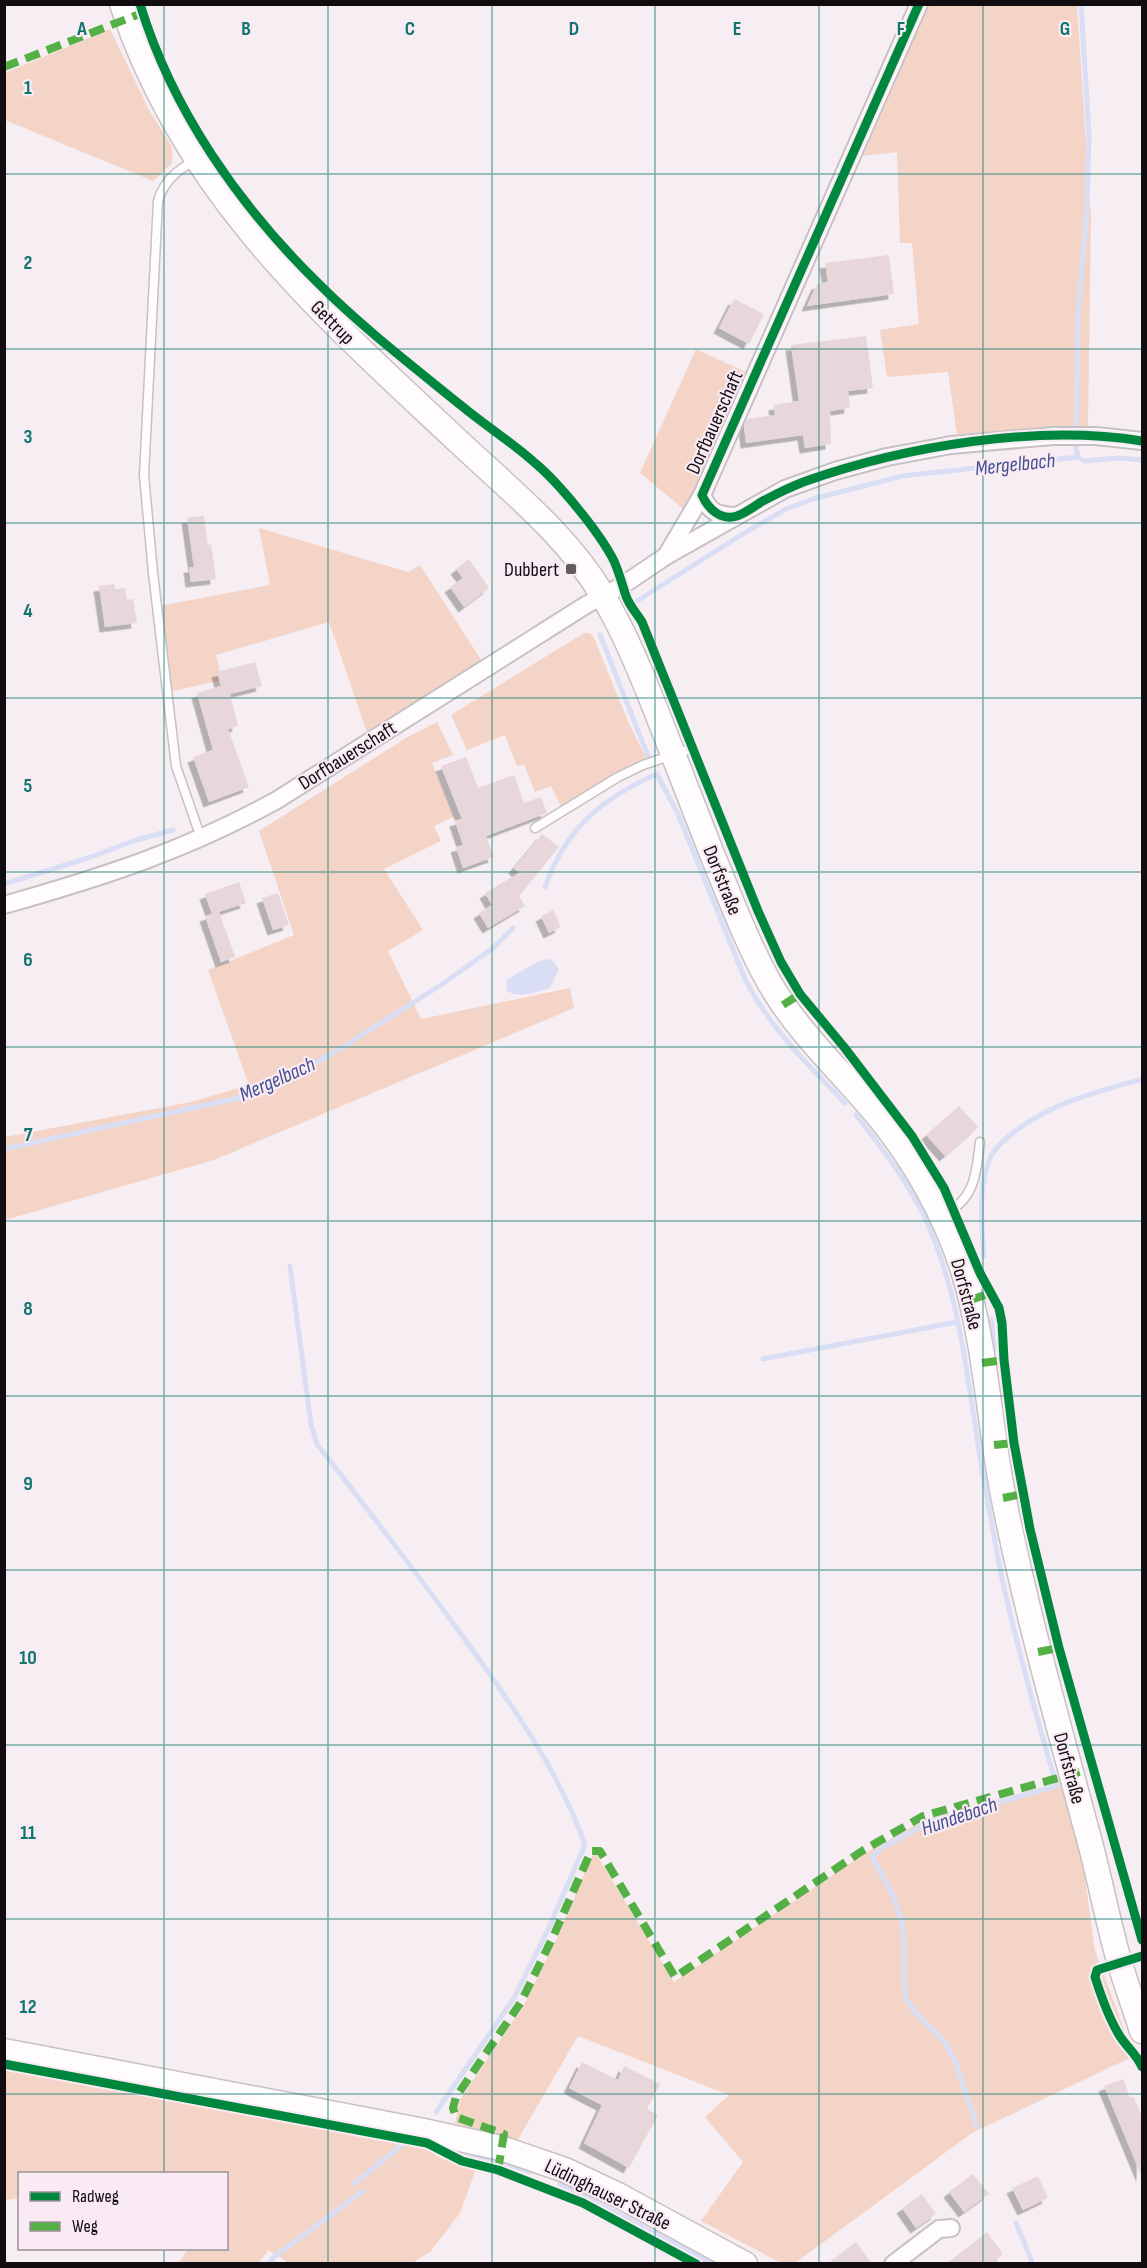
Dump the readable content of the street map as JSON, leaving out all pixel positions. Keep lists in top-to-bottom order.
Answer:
{
  "streets": {
    "main road": ["Gettrup", "Dorfstraße", "Lüdinghauser Straße"],
    "street": ["Dorfbauerschaft"]
  },
  "crossings": [
    ["Gettrup", "Dorfbauerschaft"],
    ["Gettrup", "Dorfstraße"],
    ["Dorfbauerschaft", "Dorfstraße"]
  ],
  "water": ["Mergelbach", "Hundebach"],
  "places": {
    "transit": ["Dubbert"]
  },
  "legend": ["Radweg", "Weg"],
  "grid": {
    "columns": [
      "A",
      "B",
      "C",
      "D",
      "E",
      "F",
      "G"
    ],
    "rows": [
      "1",
      "2",
      "3",
      "4",
      "5",
      "6",
      "7",
      "8",
      "9",
      "10",
      "11",
      "12"
    ]
  }
}
